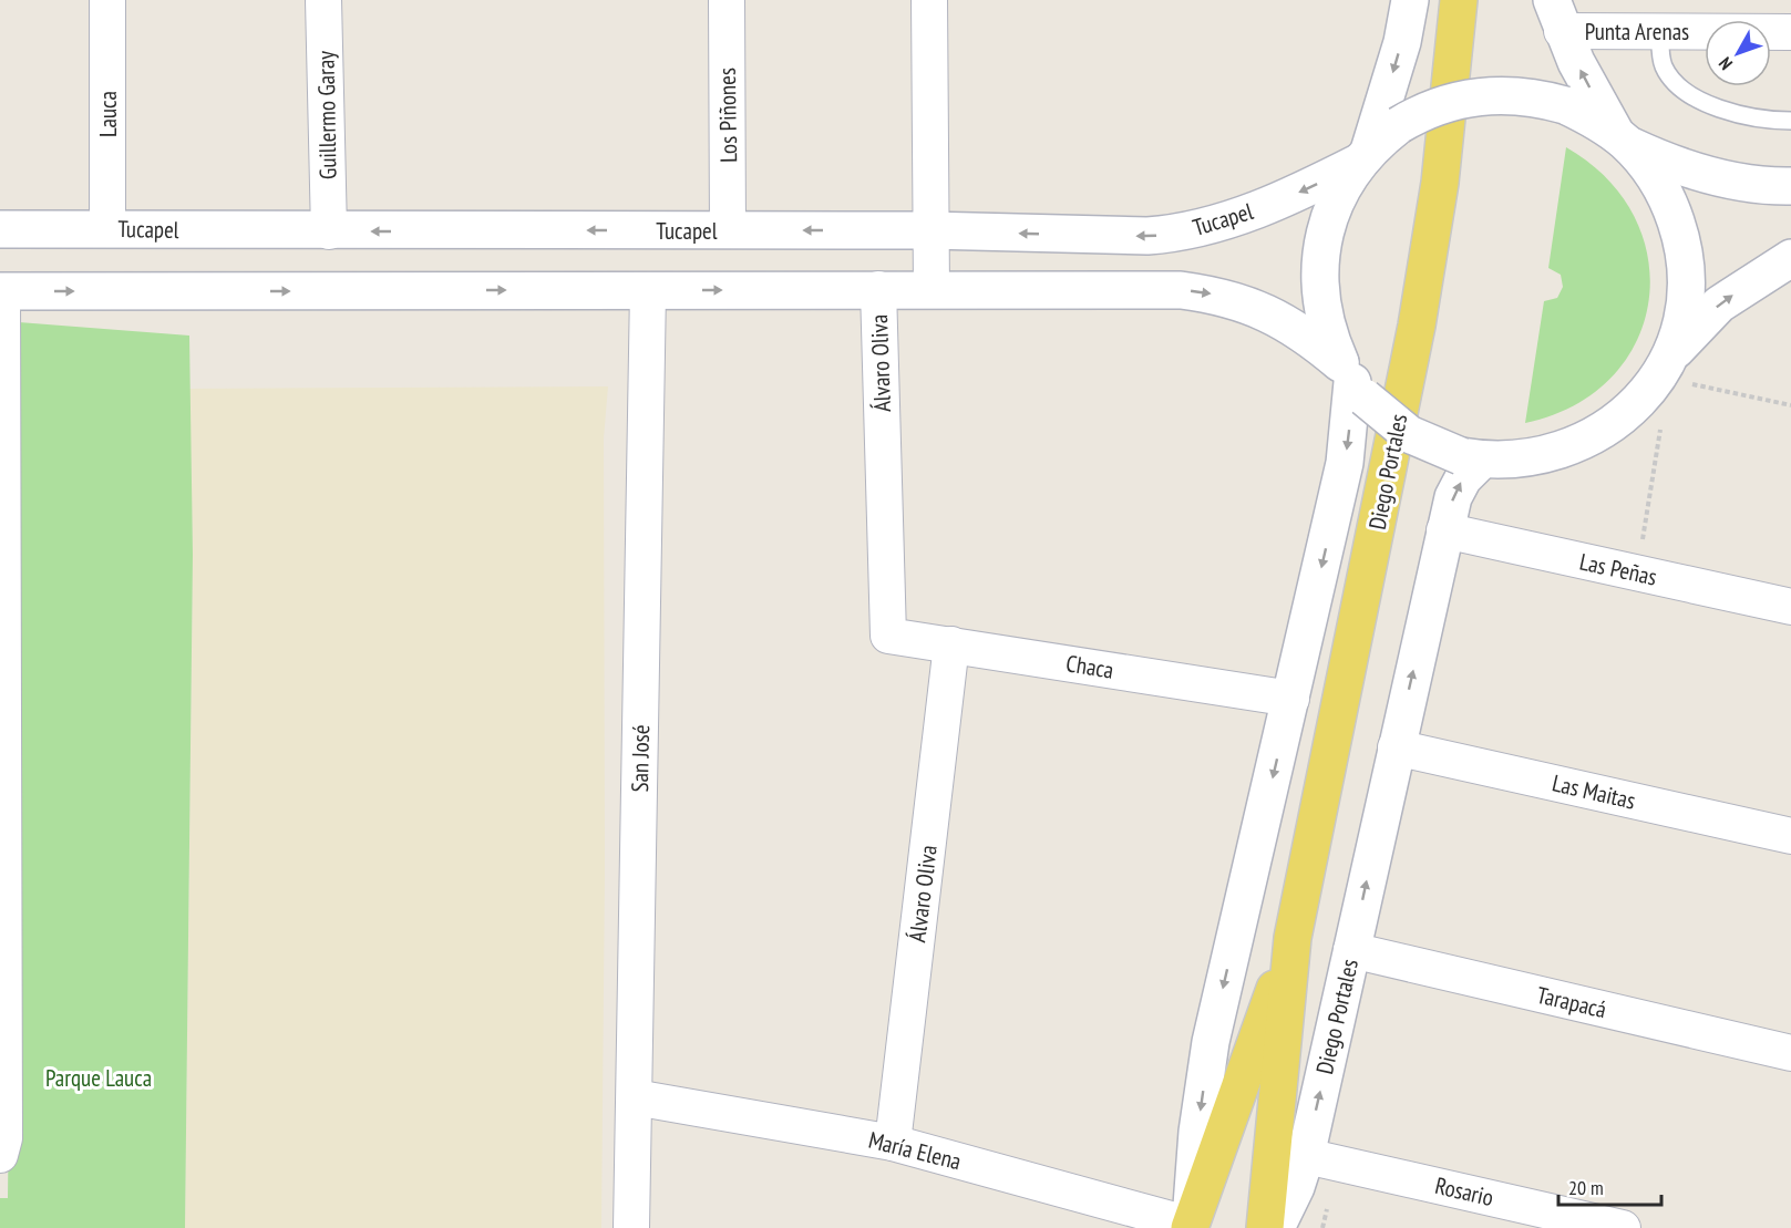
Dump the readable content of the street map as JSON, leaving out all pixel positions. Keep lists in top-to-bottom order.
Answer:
{
  "streets": {
    "main road": ["Tucapel", "Diego Portales"],
    "street": [
      "Punta Arenas",
      "Lauca",
      "Guillermo Garay",
      "Los Piñones",
      "Álvaro Oliva",
      "Las Peñas",
      "Chaca",
      "San José",
      "Las Maitas",
      "Tarapacá",
      "María Elena",
      "Rosario"
    ]
  },
  "crossings": [
    ["Lauca", "Tucapel"],
    ["Guillermo Garay", "Tucapel"],
    ["Los Piñones", "Tucapel"],
    ["Álvaro Oliva", "Chaca"],
    ["Álvaro Oliva", "María Elena"],
    ["Diego Portales", "Las Peñas"],
    ["Diego Portales", "Chaca"],
    ["Diego Portales", "Las Maitas"],
    ["Diego Portales", "Tarapacá"],
    ["Diego Portales", "María Elena"],
    ["Diego Portales", "Rosario"],
    ["San José", "María Elena"]
  ],
  "parks": ["Parque Lauca"],
  "scale_bar": "20 m",
  "north": "bottom left"
}
